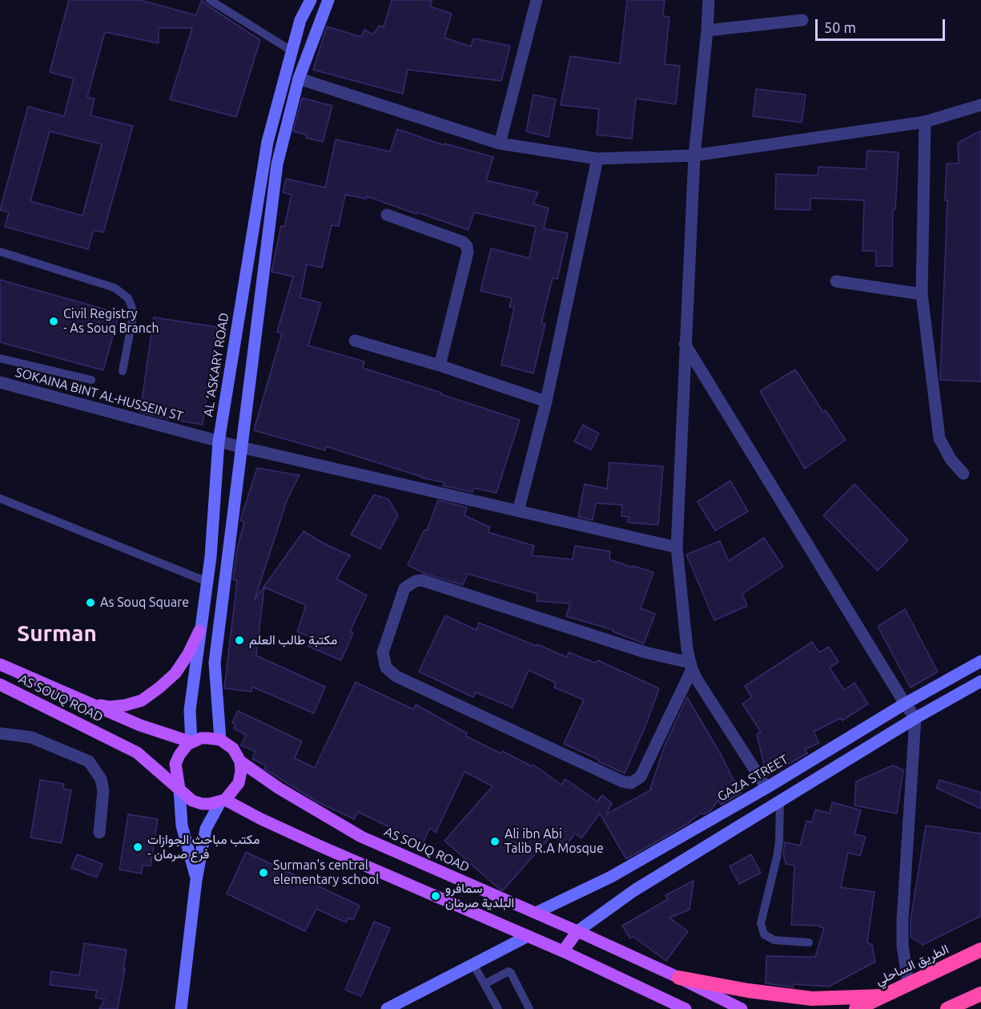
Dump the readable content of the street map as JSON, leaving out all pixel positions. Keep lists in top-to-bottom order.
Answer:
{
  "streets": {
    "highway": ["الطريق الساحلي"],
    "main road": ["AS SOUQ ROAD"],
    "street": ["AL ‘ASKARY ROAD", "SOKAINA BINT AL-HUSSEIN ST", "GAZA STREET"]
  },
  "crossings": [
    ["AL ‘ASKARY ROAD", "SOKAINA BINT AL-HUSSEIN ST"],
    ["AL ‘ASKARY ROAD", "AS SOUQ ROAD"],
    ["AS SOUQ ROAD", "GAZA STREET"]
  ],
  "districts": ["Surman"],
  "places": [
    "Civil Registry - As Souq Branch",
    "As Souq Square",
    "مكتبة طالب العلم",
    "Ali ibn Abi Talib R.A Mosque",
    "مكتب مباحث الجوازات - فرع صرمان",
    "Surman's central elementary school",
    "سمافرو البلدية صرمان"
  ],
  "scale_bar": "50 m"
}
